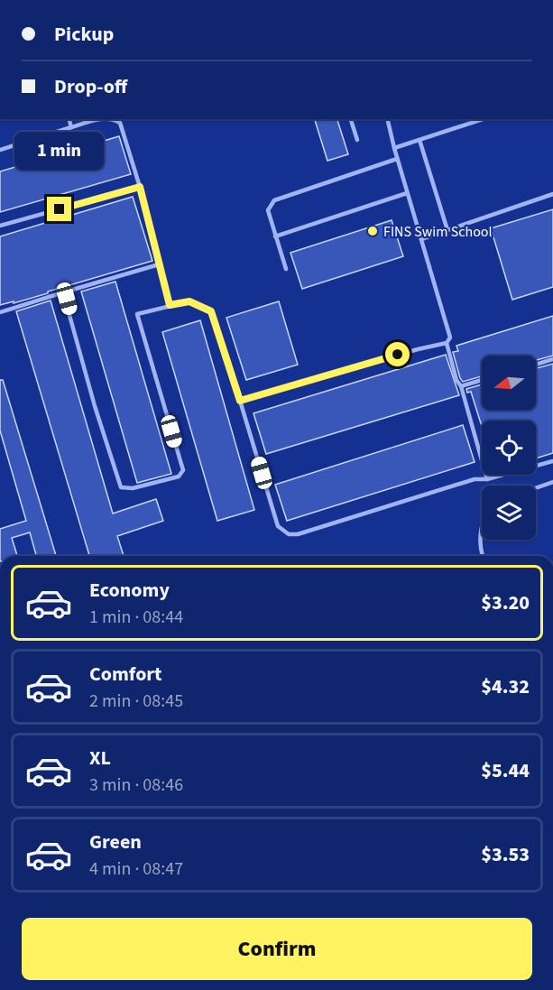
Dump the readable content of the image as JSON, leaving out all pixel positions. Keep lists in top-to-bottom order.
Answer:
{
  "places": ["FINS Swim School"],
  "north": "left",
  "page": {
    "banner": ["Pickup", "Drop-off"],
    "bubble": "1 min",
    "list": [
      {
        "name": "Economy",
        "note": "1 min · 08:44",
        "value": "$3.20"
      },
      {
        "name": "Comfort",
        "note": "2 min · 08:45",
        "value": "$4.32"
      },
      {
        "name": "XL",
        "note": "3 min · 08:46",
        "value": "$5.44"
      },
      {
        "name": "Green",
        "note": "4 min · 08:47",
        "value": "$3.53"
      }
    ],
    "buttons": "Confirm"
  }
}
